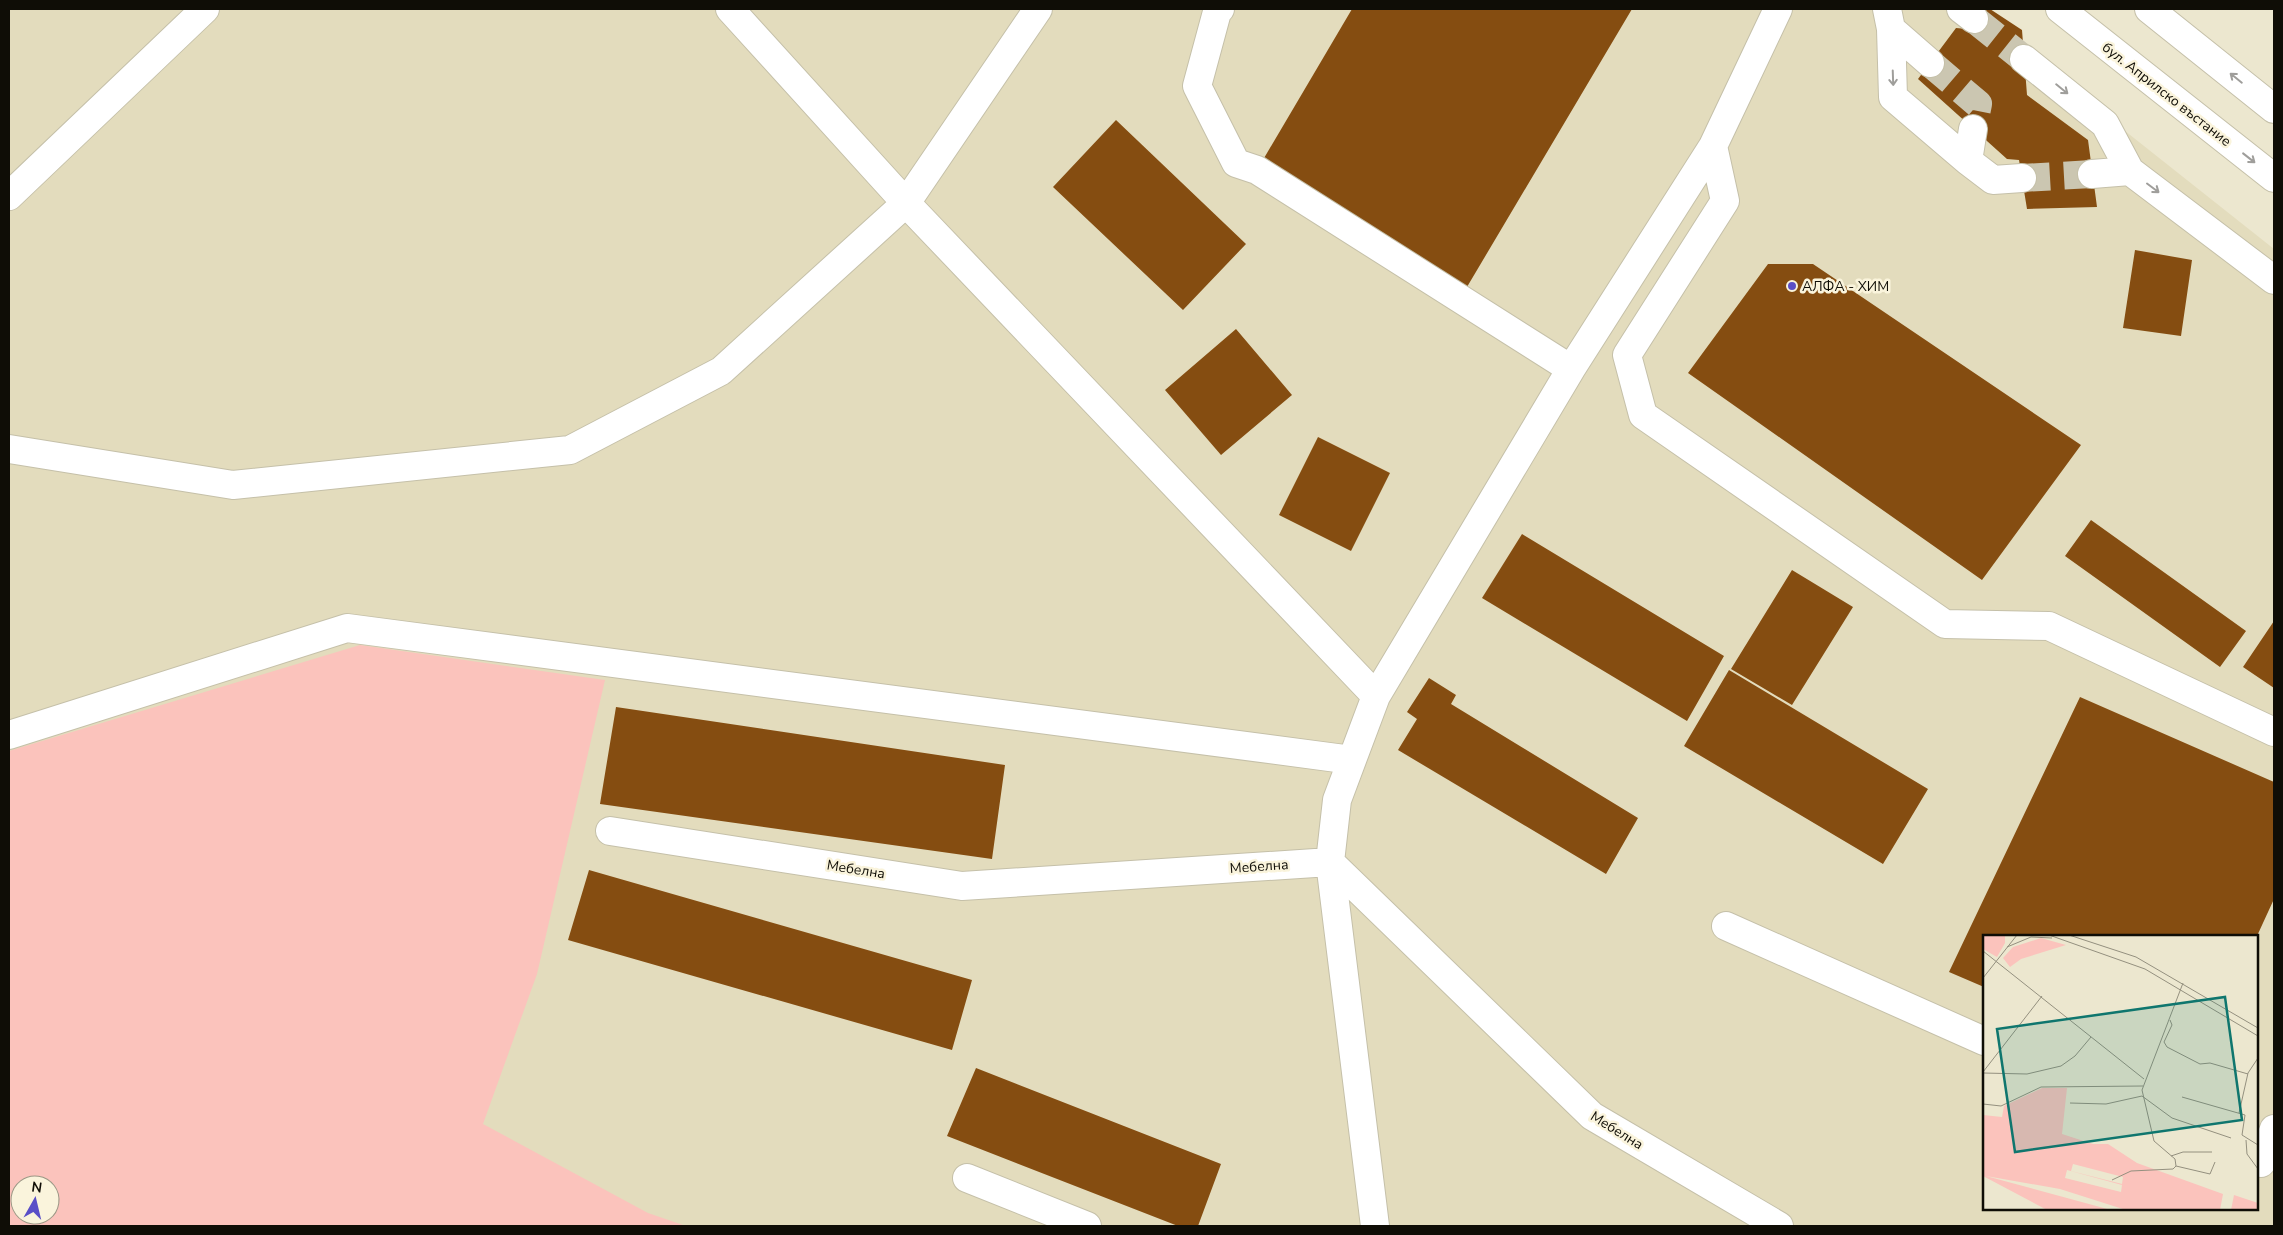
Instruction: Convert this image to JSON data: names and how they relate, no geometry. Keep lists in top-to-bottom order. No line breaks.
{"streets":{"street":["бул. Априлско въстание","Мебелна"]},"places":["АЛФА - ХИМ"],"north":"top"}
